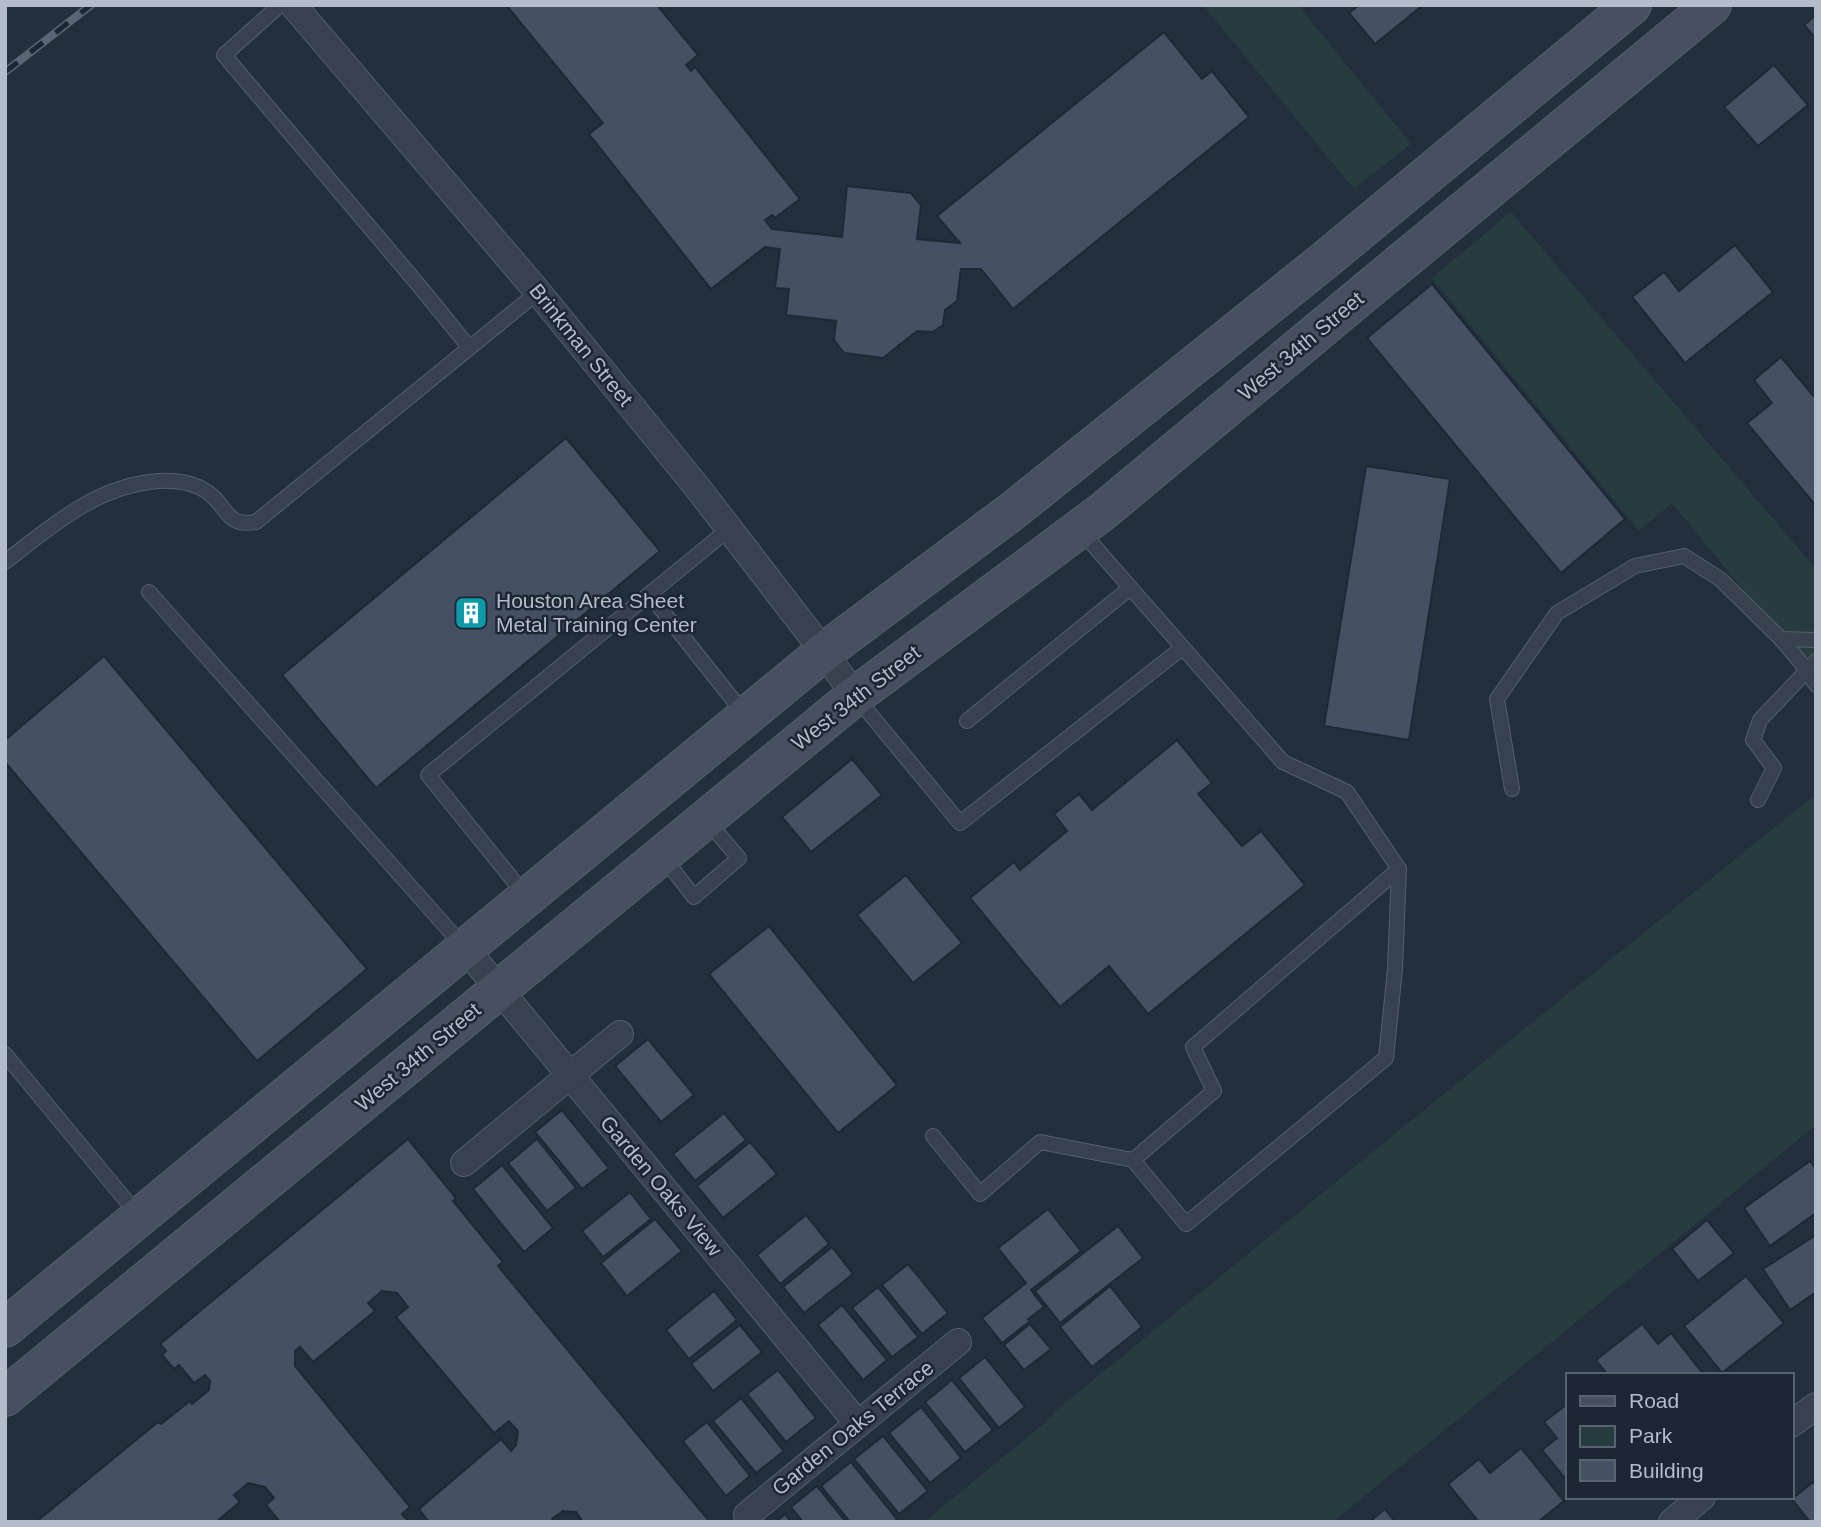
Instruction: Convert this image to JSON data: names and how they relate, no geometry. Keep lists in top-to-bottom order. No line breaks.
{"streets":{"main road":["West 34th Street"],"street":["Brinkman Street","Garden Oaks View","Garden Oaks Terrace"]},"crossings":[["Brinkman Street","West 34th Street"],["West 34th Street","Garden Oaks View"],["Garden Oaks View","Garden Oaks Terrace"]],"places":{"building":["Houston Area Sheet Metal Training Center"]},"legend":["Road","Park","Building"]}
